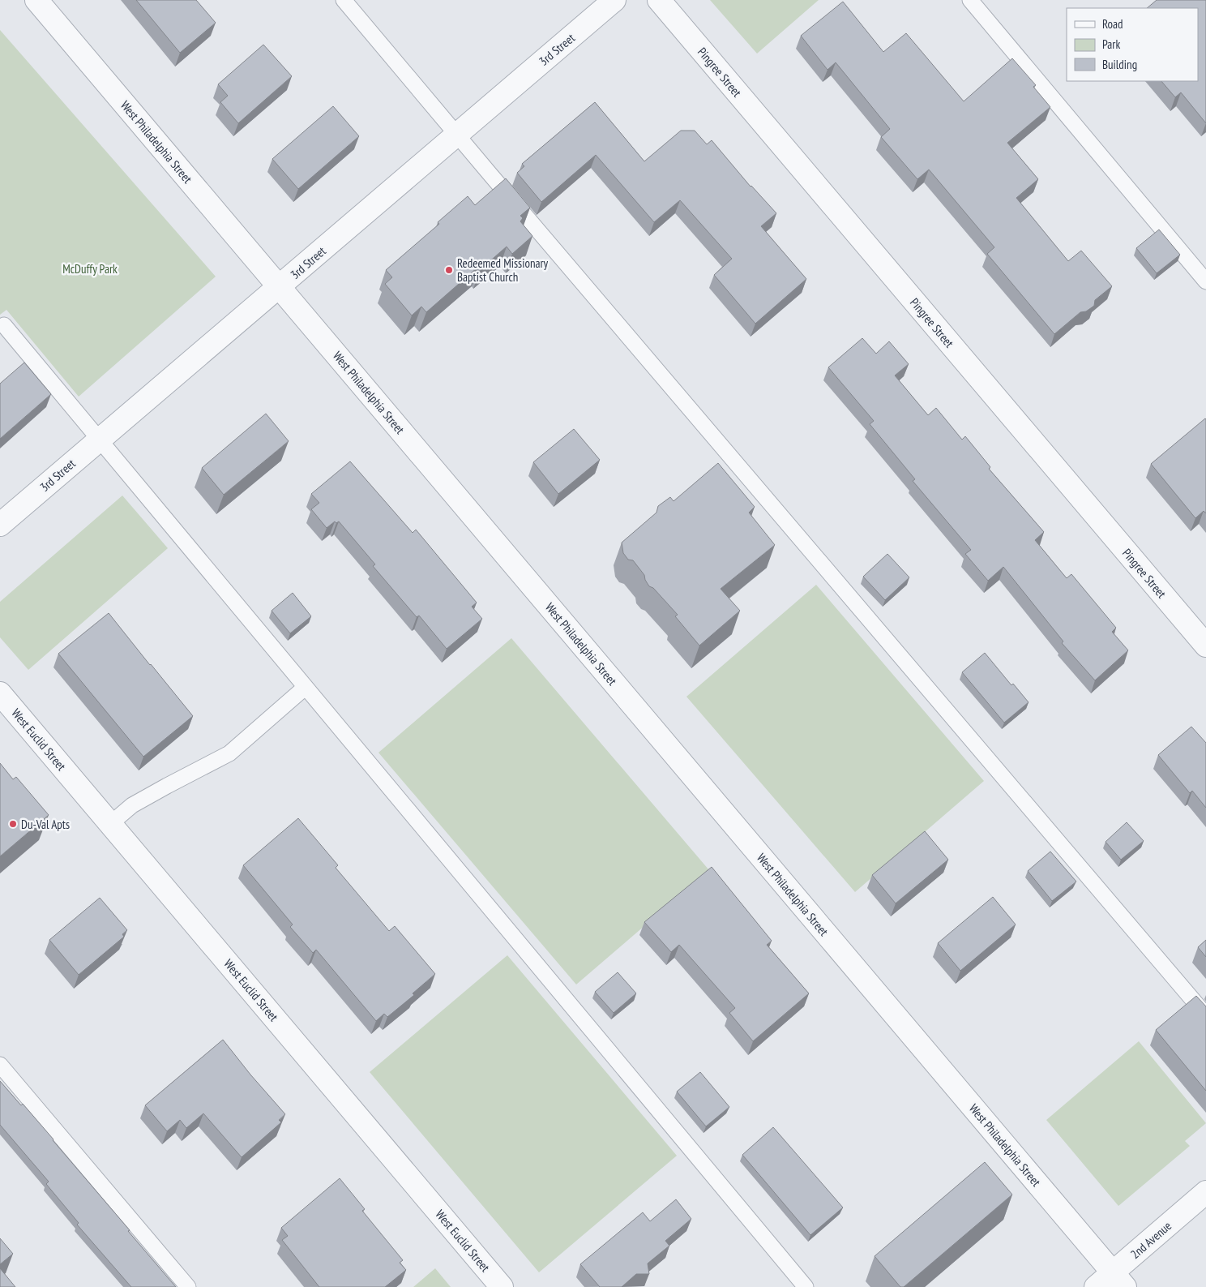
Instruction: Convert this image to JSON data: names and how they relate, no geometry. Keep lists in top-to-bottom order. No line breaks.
{"streets":{"street":["3rd Street","Pingree Street","West Philadelphia Street","West Euclid Street","2nd Avenue"]},"crossings":[["3rd Street","West Philadelphia Street"],["West Philadelphia Street","2nd Avenue"]],"parks":["McDuffy Park"],"places":["Redeemed Missionary Baptist Church","Du-Val Apts"],"legend":["Road","Park","Building"]}
